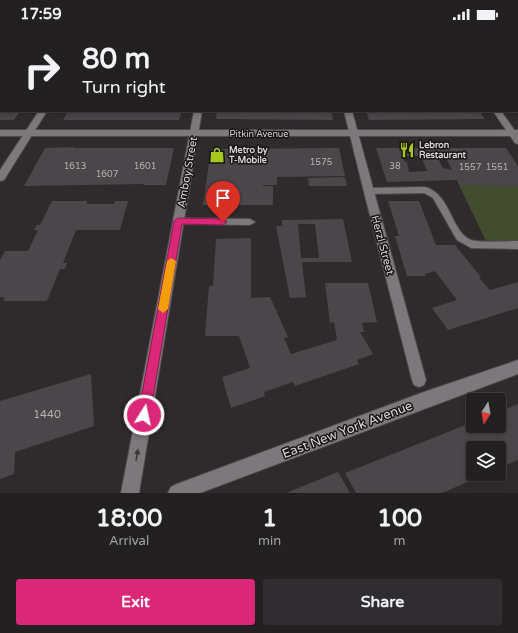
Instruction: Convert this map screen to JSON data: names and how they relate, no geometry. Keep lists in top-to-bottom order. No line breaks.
{"streets":{"street":["Pitkin Avenue","Amboy Street","Herzl Street","East New York Avenue"]},"crossings":[["Pitkin Avenue","Amboy Street"],["Pitkin Avenue","Herzl Street"]],"one_way":["Amboy Street"],"places":{"restaurant":["Lebron Restaurant"],"shop":["Metro by T-Mobile"]},"house_numbers":["1575","1613","1601","38","1557","1551","1607","1440"],"north":"bottom","page":{"status":"17:59","turn":["80 m","Turn right"],"eta":["18:00","Arrival","1","min","100","m"],"buttons":["Exit","Share"]}}
